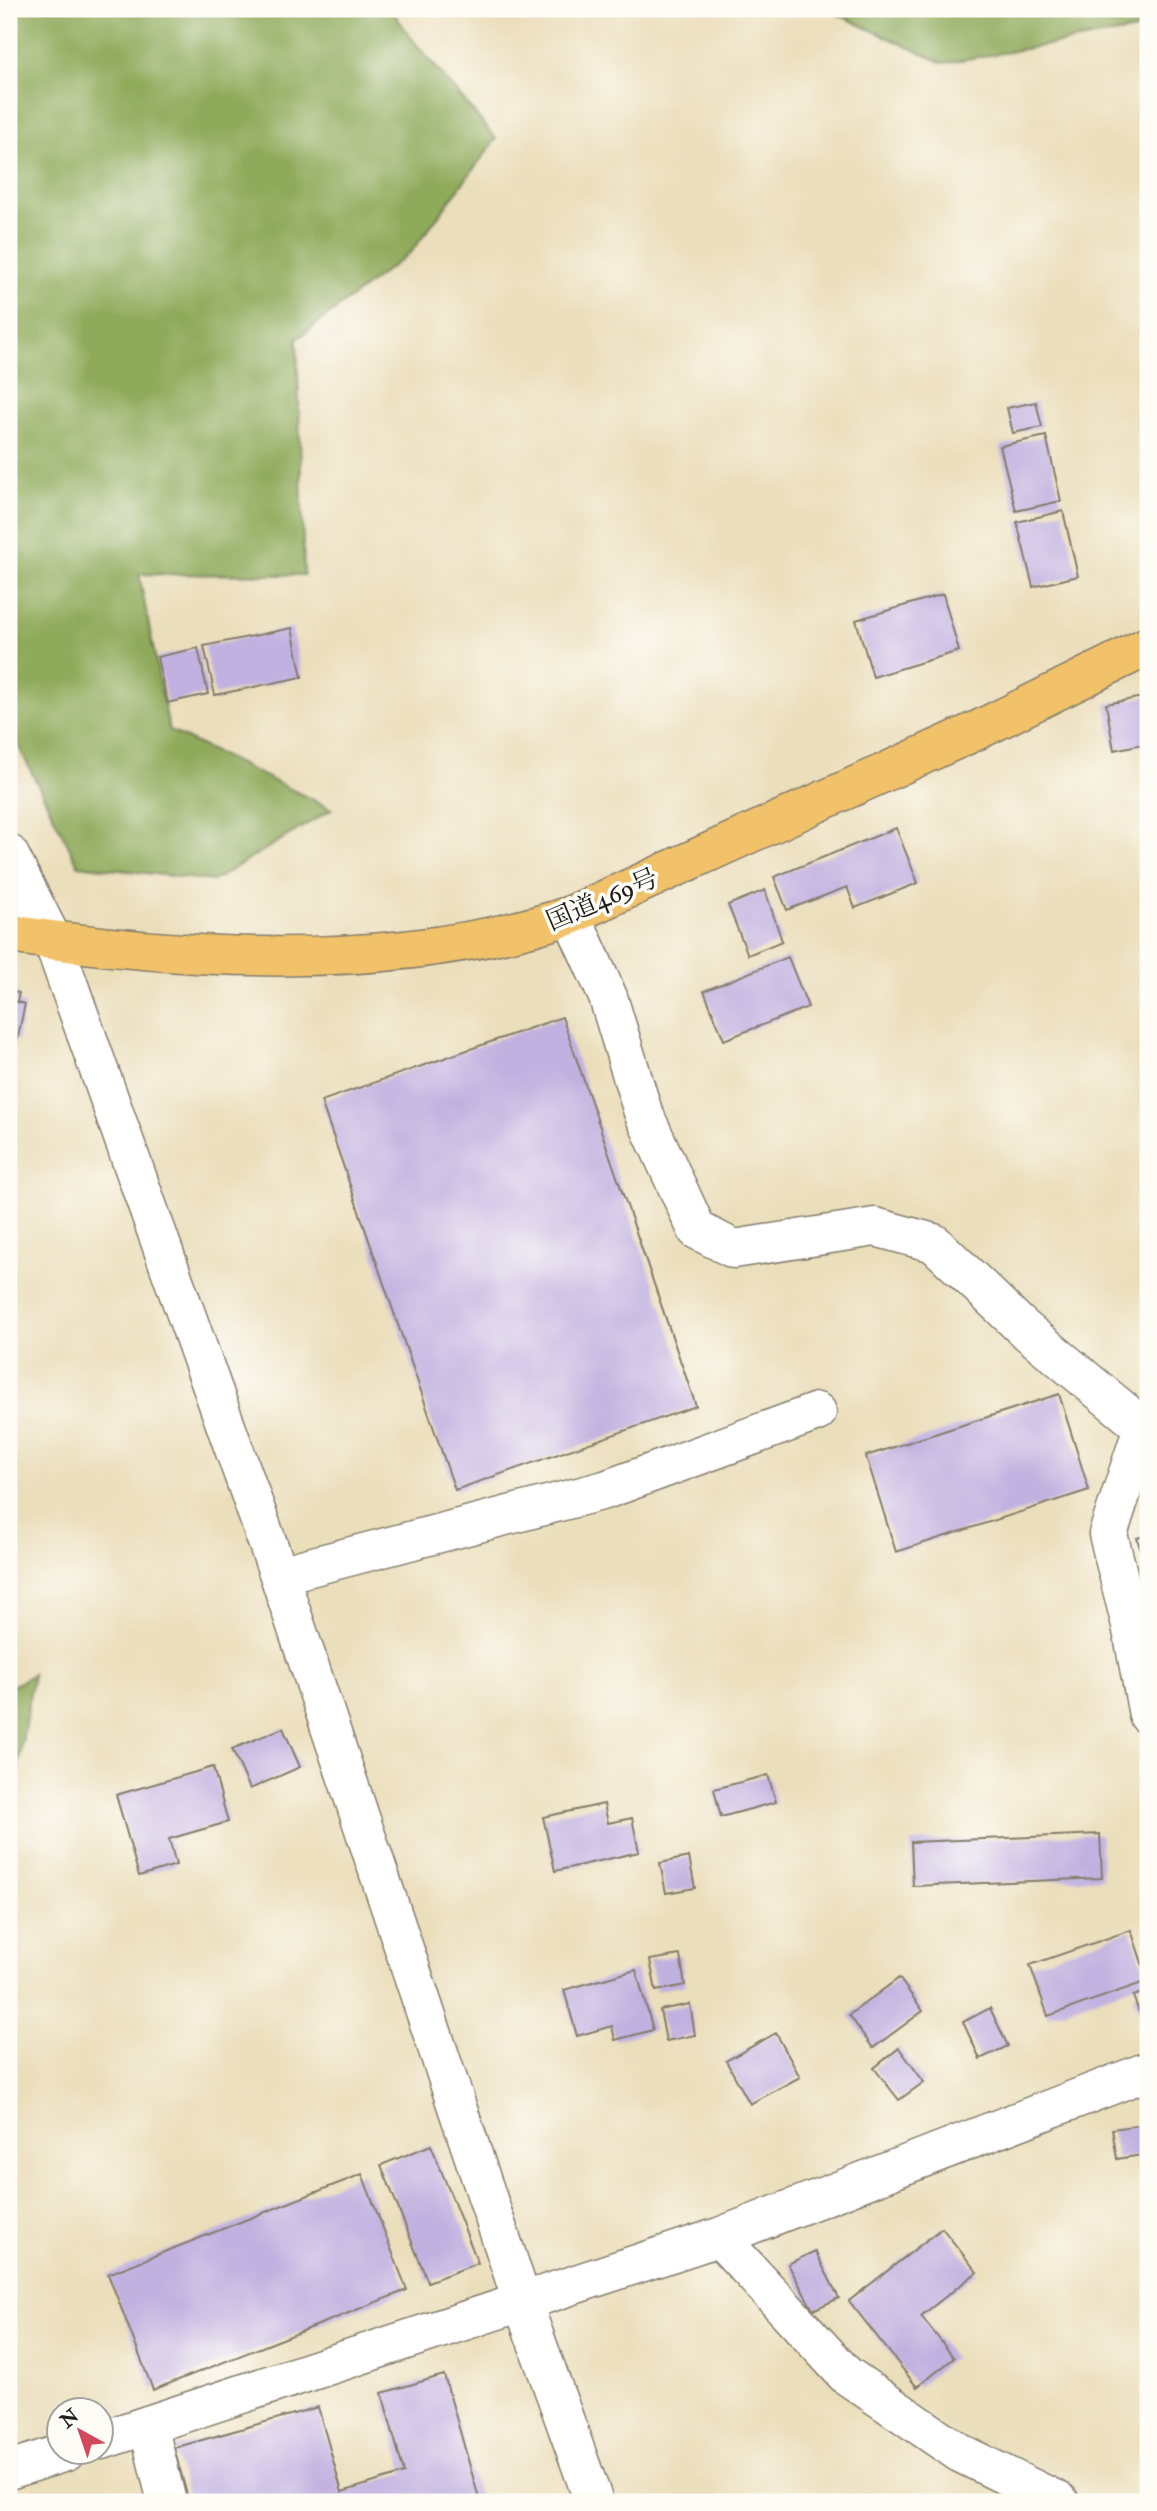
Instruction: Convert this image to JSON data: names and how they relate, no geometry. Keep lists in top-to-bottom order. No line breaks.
{"streets":{"highway":["国道469号"]},"north":"top left"}
